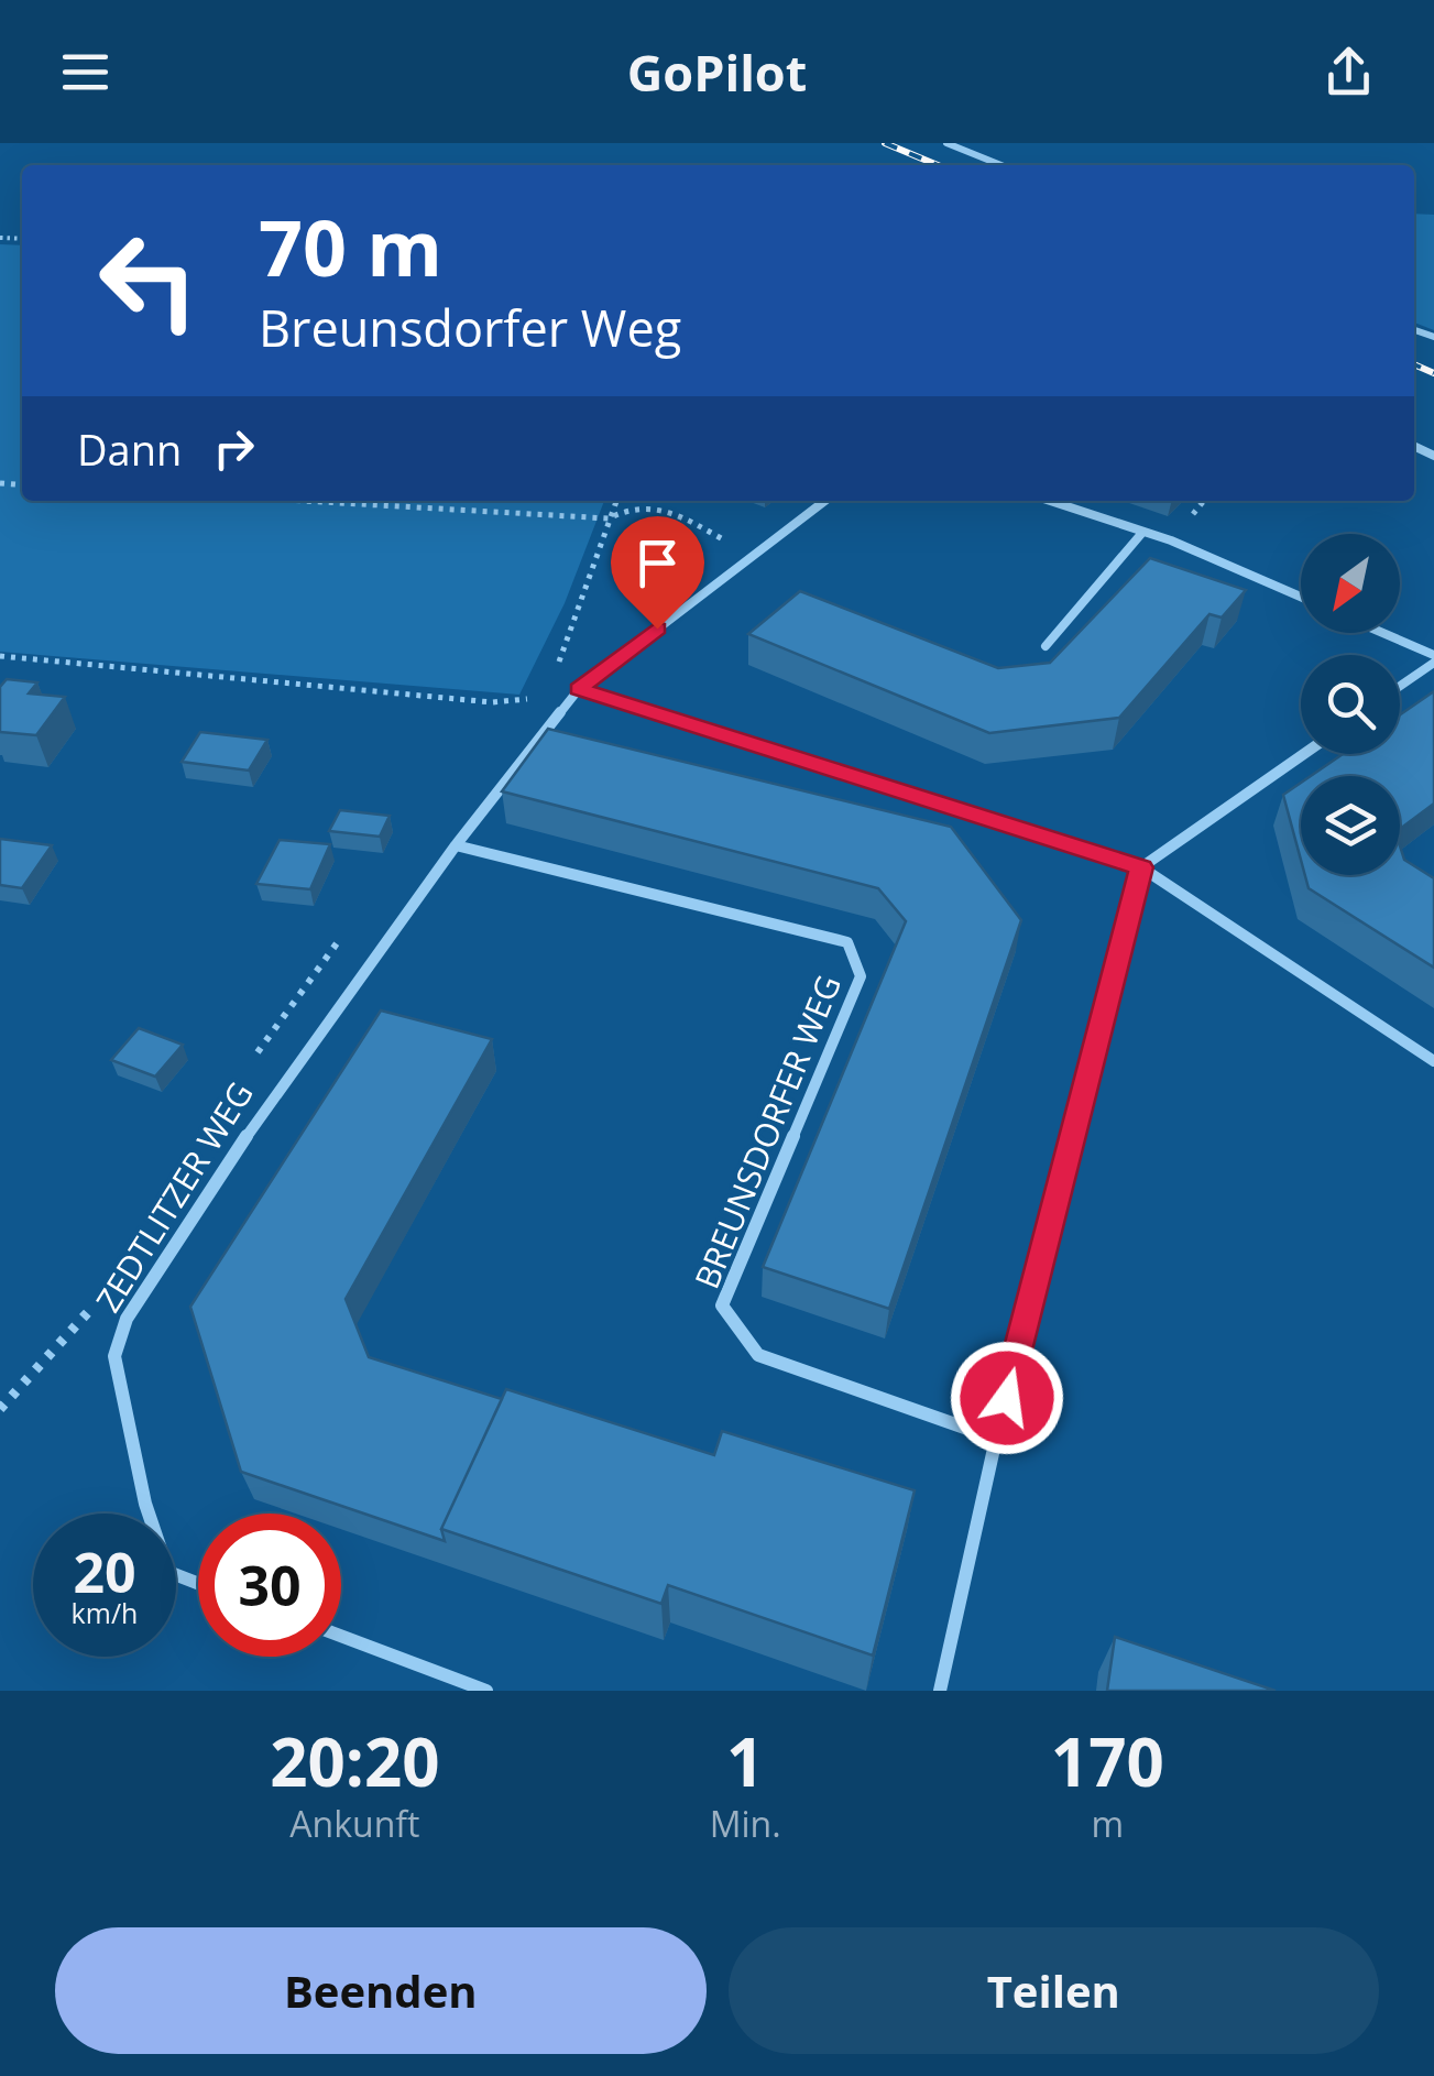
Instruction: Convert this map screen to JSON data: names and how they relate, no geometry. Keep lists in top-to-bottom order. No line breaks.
{"streets":{"street":["BREUNSDORFER WEG","ZEDTLITZER WEG"]},"crossings":[["BREUNSDORFER WEG","ZEDTLITZER WEG"]],"north":"bottom left","page":{"header":"GoPilot","turn":["70 m","Breunsdorfer Weg"],"then":"Dann","speed":"20 km/h","limit":"30","eta":["20:20","Ankunft","1","Min.","170","m"],"buttons":["Beenden","Teilen"]}}
